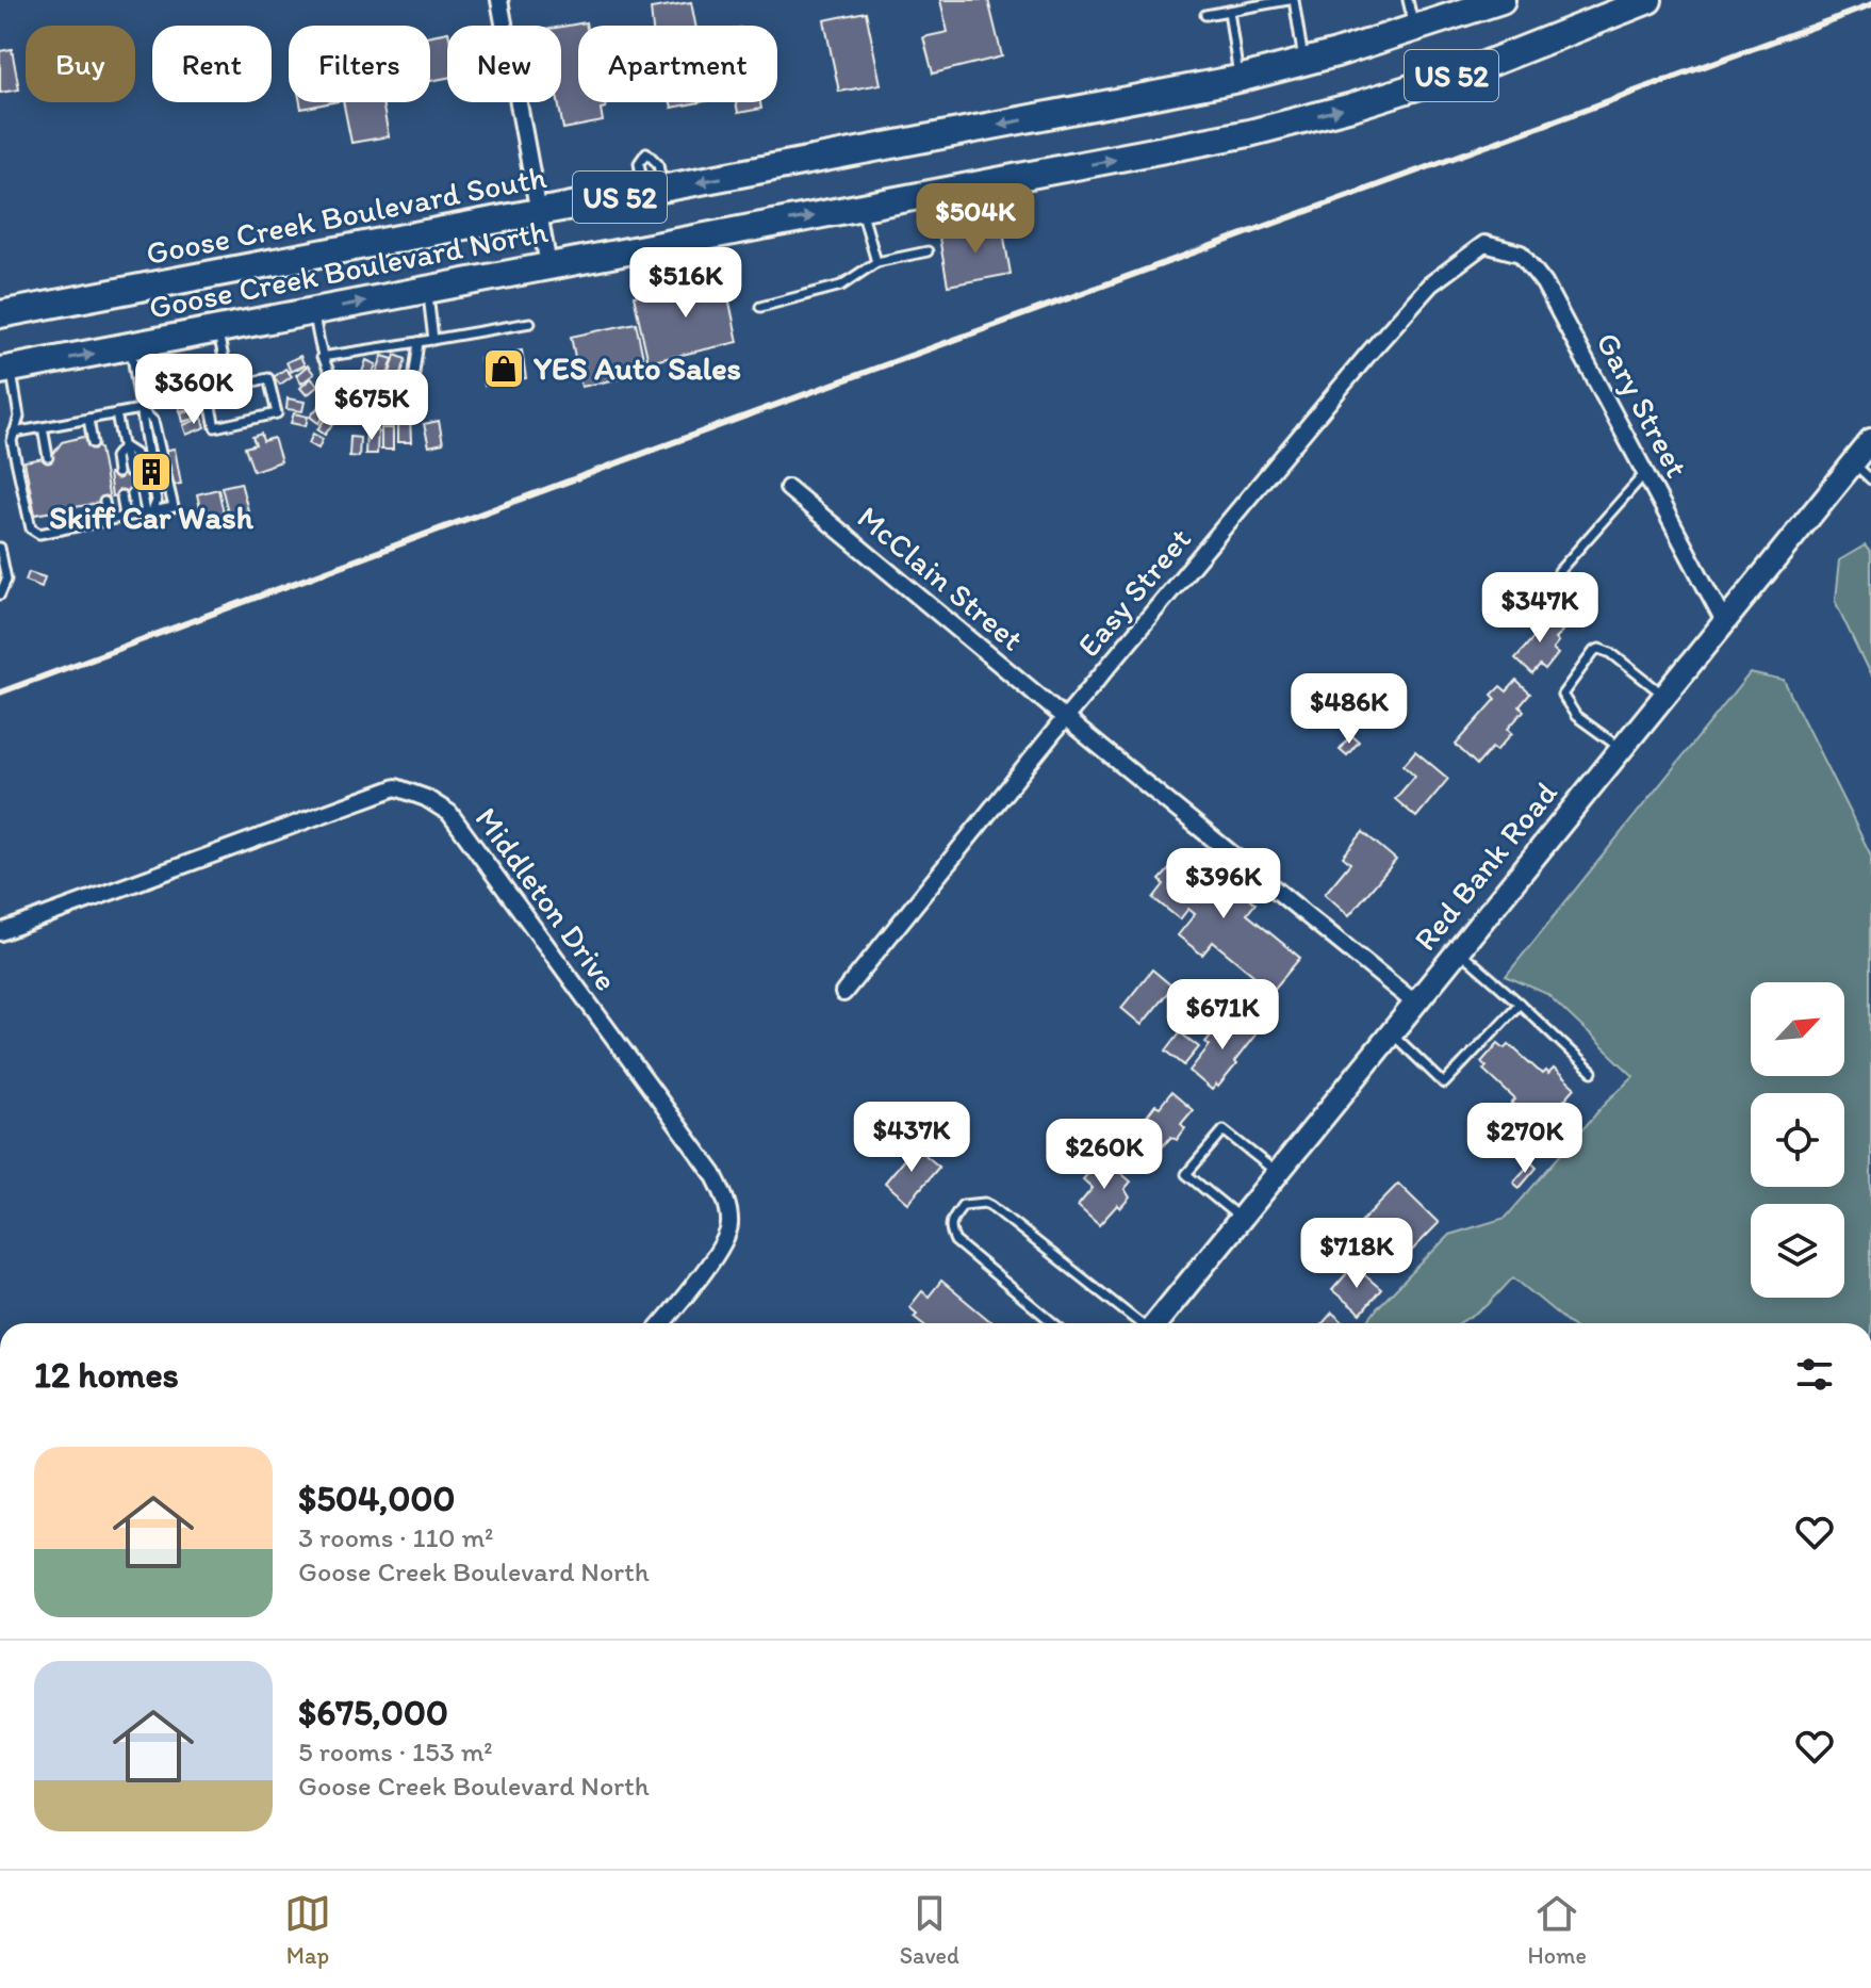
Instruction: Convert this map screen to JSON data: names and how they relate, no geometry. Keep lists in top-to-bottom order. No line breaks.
{"streets":{"highway":["US 52","Goose Creek Boulevard South","Goose Creek Boulevard North"],"main road":["Red Bank Road"],"street":["Gary Street","McClain Street","Easy Street","Middleton Drive"]},"crossings":[["Gary Street","Easy Street"],["Gary Street","Red Bank Road"],["McClain Street","Easy Street"],["McClain Street","Red Bank Road"]],"one_way":["Goose Creek Boulevard South","Goose Creek Boulevard North"],"places":{"shop":["YES Auto Sales"],"building":["Skiff Car Wash"]},"north":"top right","page":{"chip":["Buy","Rent","Filters","New","Apartment"],"price":["$504K","$516K","$360K","$675K","$347K","$486K","$396K","$671K","$437K","$270K","$260K","$718K"],"heading":"12 homes","list":[{"name":"$504,000","note":"3 rooms · 110 m² · Goose Creek Boulevard North"},{"name":"$675,000","note":"5 rooms · 153 m² · Goose Creek Boulevard North"}],"tabs":["Map","Saved","Home"]}}
